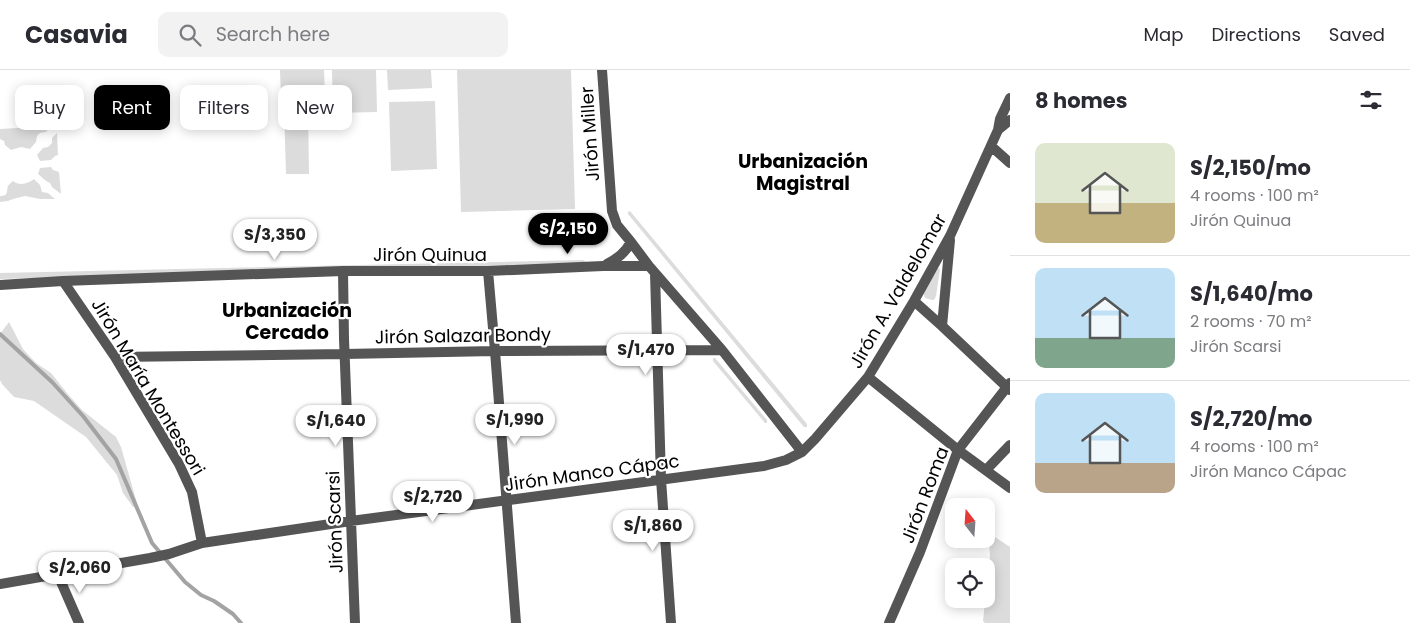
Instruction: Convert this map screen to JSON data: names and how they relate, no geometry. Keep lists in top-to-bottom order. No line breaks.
{"streets":{"street":["Jirón Miller","Jirón Quinua","Jirón A. Valdelomar","Jirón Salazar Bondy","Jirón María Montessori","Jirón Manco Cápac","Jirón Roma","Jirón Scarsi"]},"crossings":[["Jirón Miller","Jirón Quinua"],["Jirón Quinua","Jirón María Montessori"],["Jirón Quinua","Jirón Scarsi"],["Jirón A. Valdelomar","Jirón Manco Cápac"],["Jirón Salazar Bondy","Jirón María Montessori"],["Jirón Salazar Bondy","Jirón Scarsi"],["Jirón María Montessori","Jirón Manco Cápac"],["Jirón Manco Cápac","Jirón Scarsi"]],"districts":["Urbanización Magistral","Urbanización Cercado"],"north":"top","page":{"header":"Casavia","search":"Search here","nav":["Map","Directions","Saved"],"heading":"8 homes","chip":["Buy","Rent","Filters","New"],"list":[{"name":"S/2,150/mo","note":"4 rooms · 100 m² · Jirón Quinua"},{"name":"S/1,640/mo","note":"2 rooms · 70 m² · Jirón Scarsi"},{"name":"S/2,720/mo","note":"4 rooms · 100 m² · Jirón Manco Cápac"}],"price":["S/2,150","S/3,350","S/1,470","S/1,990","S/1,640","S/2,720","S/1,860","S/2,060"]}}
